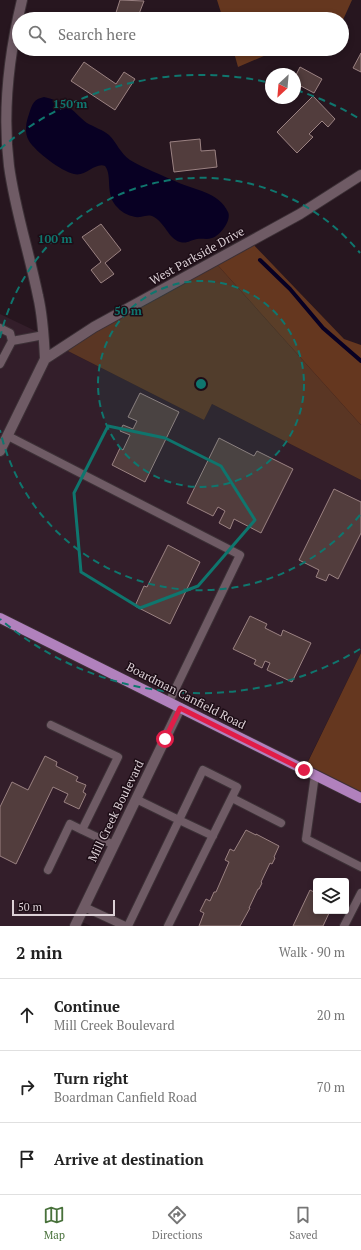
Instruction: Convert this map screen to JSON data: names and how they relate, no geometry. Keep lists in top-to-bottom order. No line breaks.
{"streets":{"main road":["Boardman Canfield Road"],"street":["West Parkside Drive","Mill Creek Boulevard"]},"crossings":[["Boardman Canfield Road","Mill Creek Boulevard"]],"scale_bar":"50 m","north":"bottom left","page":{"search":"Search here","scale":"50 m","heading":["2 min","Walk · 90 m"],"list":[["Continue","Mill Creek Boulevard","20 m"],["Turn right","Boardman Canfield Road","70 m"],"Arrive at destination"],"nav":["Map","Directions","Saved"]},"rings":["150 m","100 m","50 m"]}
